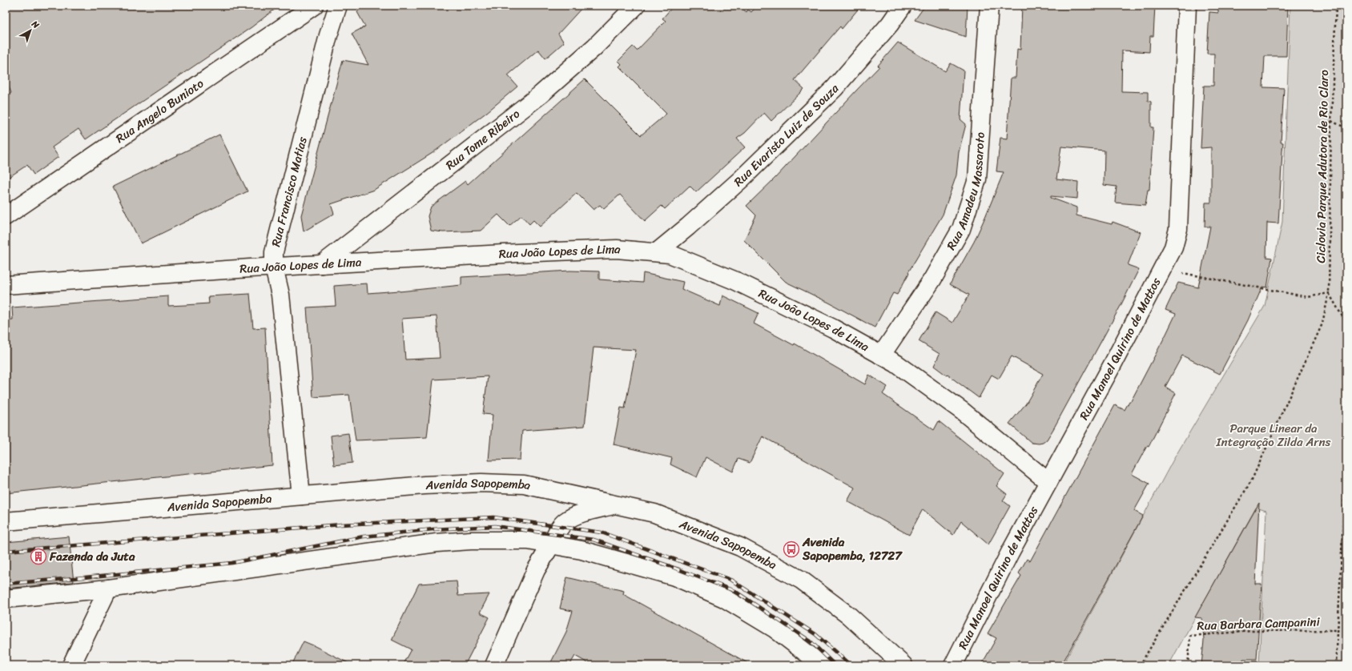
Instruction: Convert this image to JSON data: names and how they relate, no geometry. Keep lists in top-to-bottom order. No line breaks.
{"streets":{"street":["Rua Angelo Bunioto","Rua Evaristo Luiz de Souza","Rua Tome Ribeiro","Rua Amadeu Massaroto","Rua Francisco Matias","Rua João Lopes de Lima","Rua Manoel Quirino de Mattos","Avenida Sapopemba"],"path":["Ciclovia Parque Adutora de Rio Claro","Rua Barbara Campanini"]},"crossings":[["Rua Evaristo Luiz de Souza","Rua João Lopes de Lima"],["Rua Tome Ribeiro","Rua João Lopes de Lima"],["Rua Amadeu Massaroto","Rua João Lopes de Lima"],["Rua Francisco Matias","Rua João Lopes de Lima"],["Rua Francisco Matias","Avenida Sapopemba"],["Rua João Lopes de Lima","Rua Manoel Quirino de Mattos"]],"parks":["Parque Linear da Integração Zilda Arns"],"places":{"bus stop":["Avenida Sapopemba, 12727"],"building":["Fazenda da Juta"]},"north":"top right"}
